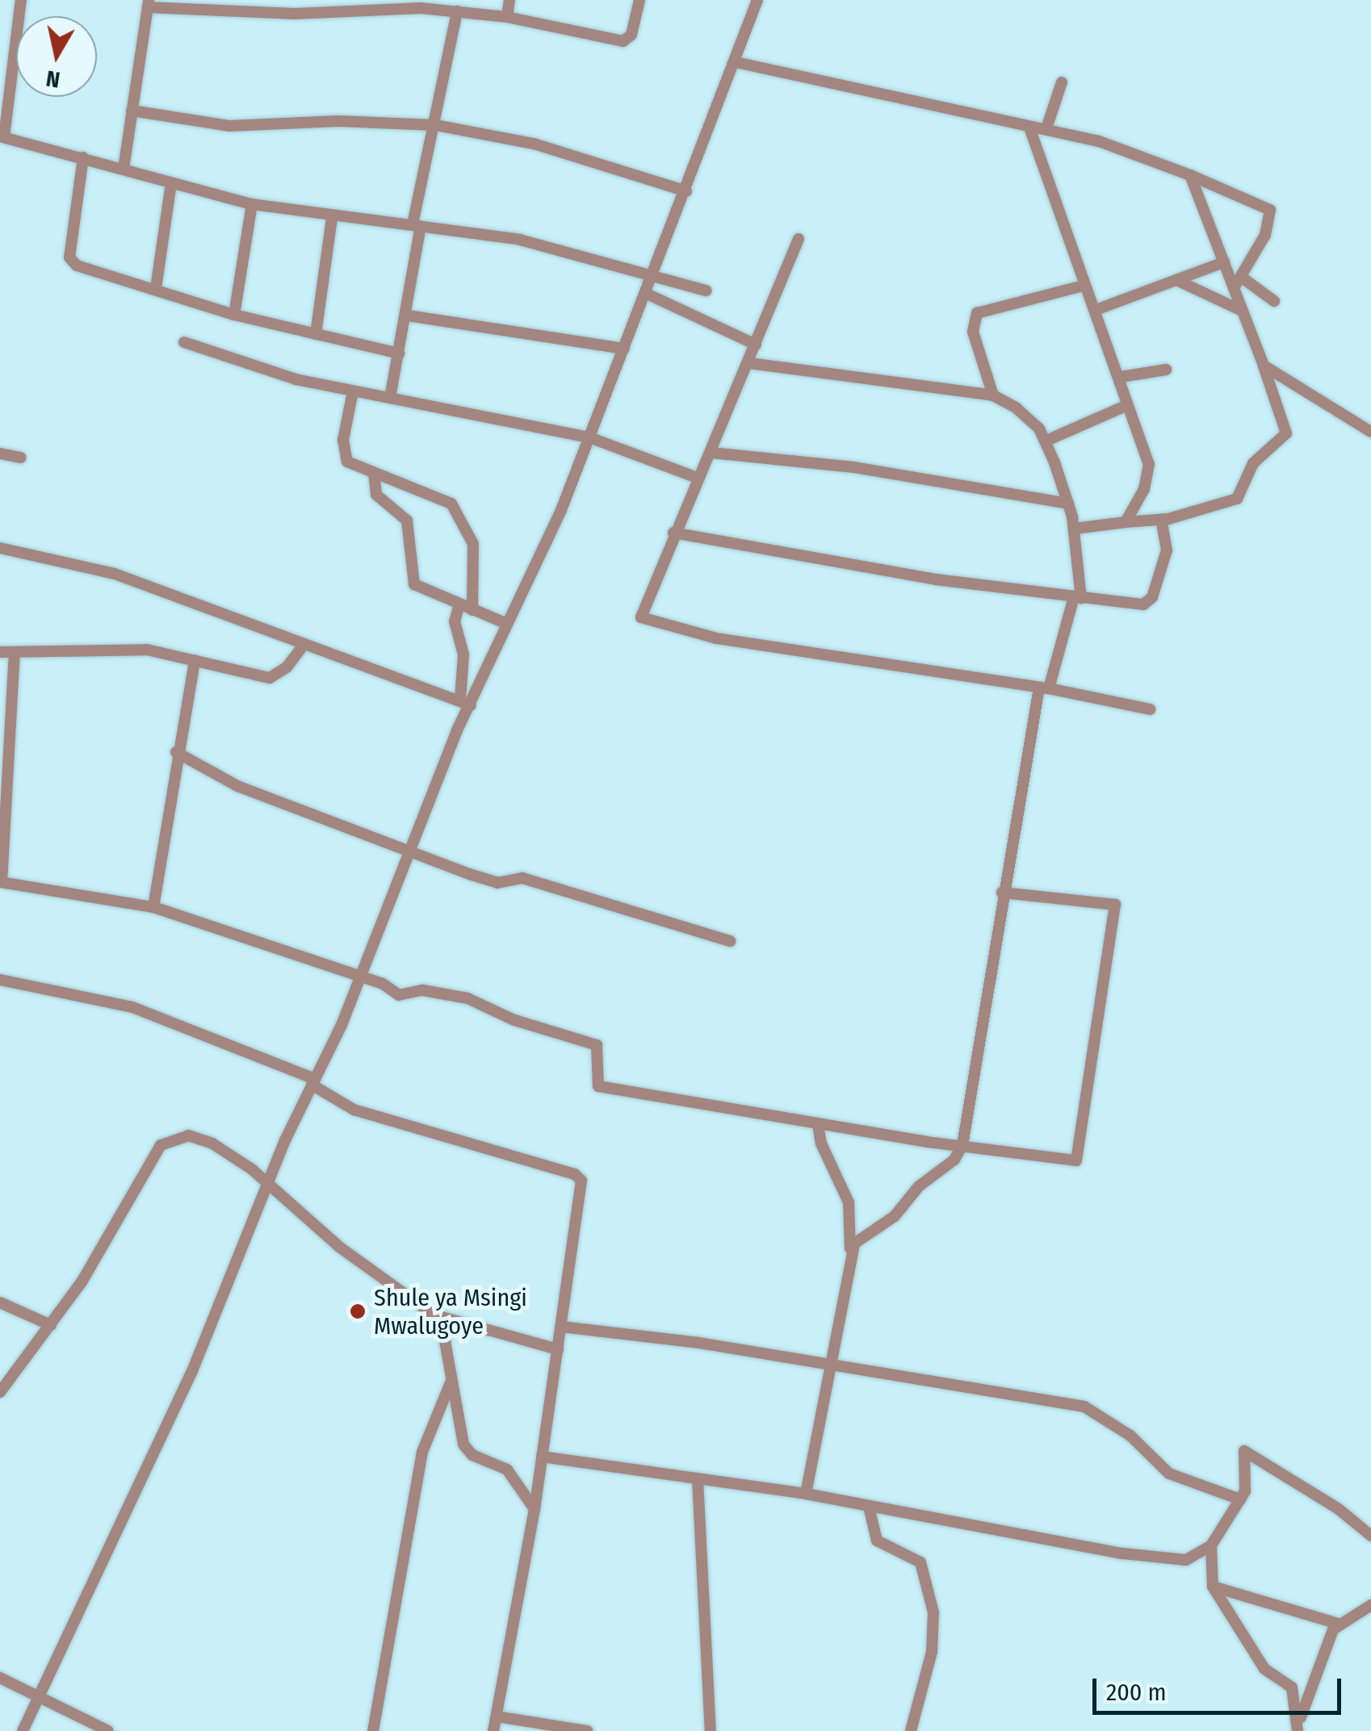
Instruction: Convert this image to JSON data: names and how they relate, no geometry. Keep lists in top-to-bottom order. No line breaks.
{"places":["Shule ya Msingi Mwalugoye"],"scale_bar":"200 m","north":"bottom"}
